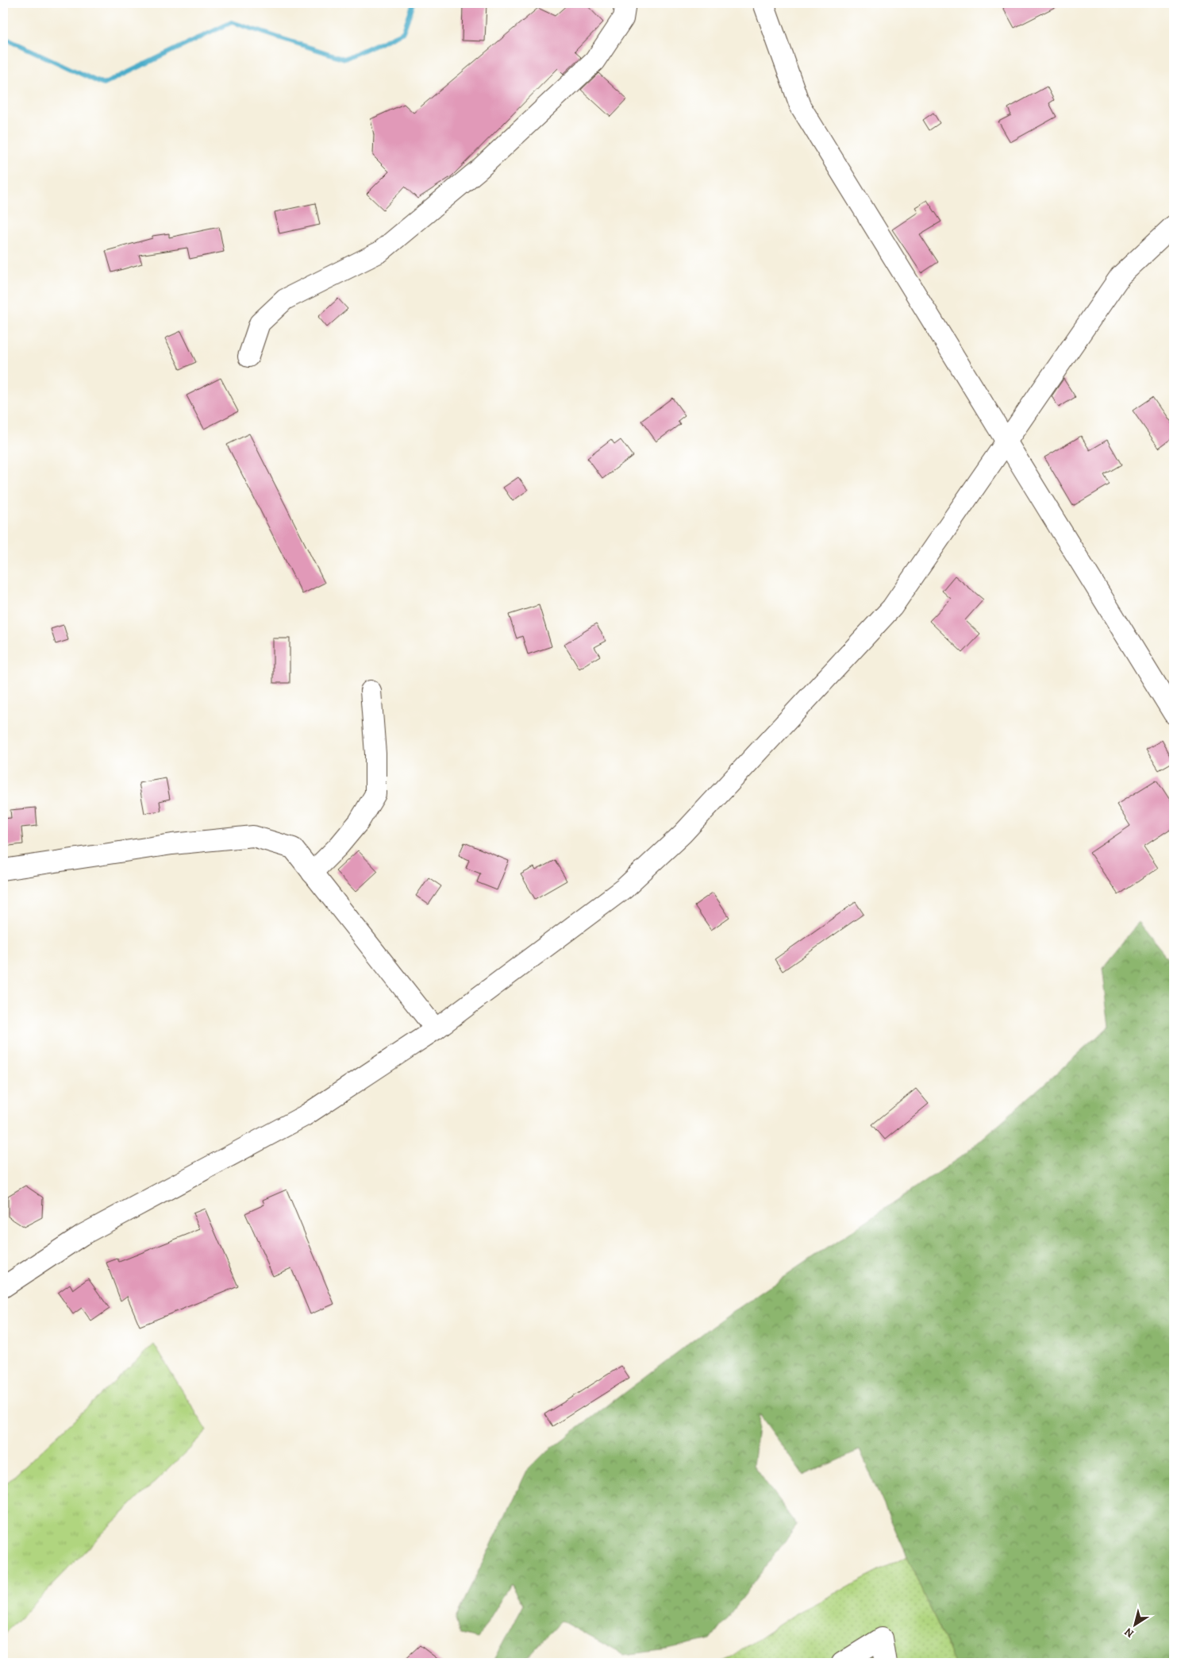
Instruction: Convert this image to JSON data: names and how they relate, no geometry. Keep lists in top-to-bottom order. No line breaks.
{"north":"bottom left"}
